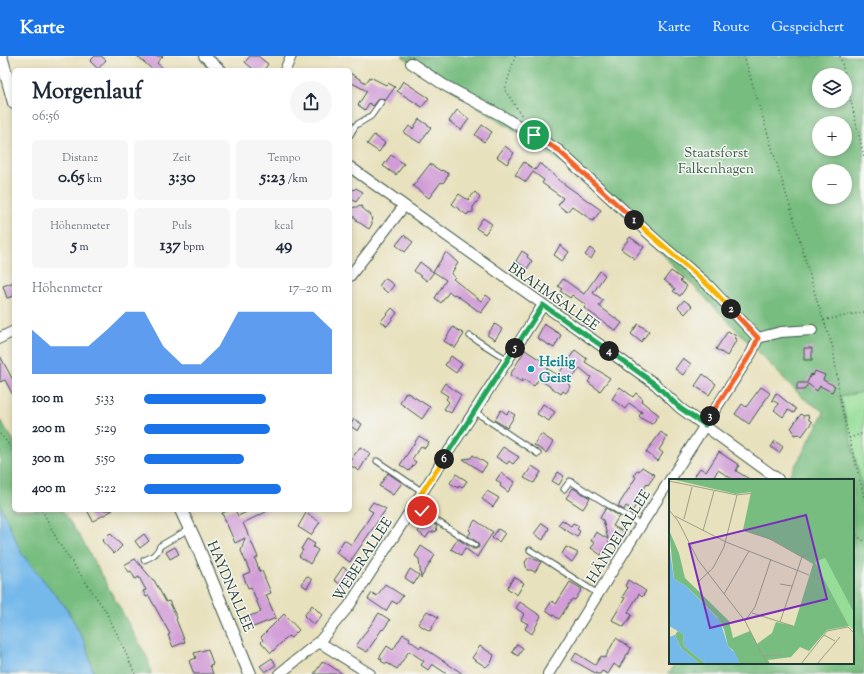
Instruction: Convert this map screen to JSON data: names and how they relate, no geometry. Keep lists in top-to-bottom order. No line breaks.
{"streets":{"street":["BRAHMSALLEE","HÄNDELALLEE","WEBERALLEE","HAYDNALLEE"]},"crossings":[["BRAHMSALLEE","HÄNDELALLEE"],["BRAHMSALLEE","WEBERALLEE"]],"parks":["Staatsforst Falkenhagen"],"places":["Heilig Geist"],"page":{"header":"Karte","nav":["Karte","Route","Gespeichert"],"map_buttons":["+","−"],"heading":["Morgenlauf","06:56"],"stats":[["Distanz","0.65 km"],["Zeit","3:30"],["Tempo","5:23 /km"],["Höhenmeter","5 m"],["Puls","137 bpm"],["kcal","49"]],"pins":["1","2","5","4","3","6"],"chart":["Höhenmeter","17–20 m"],"list":[{"name":"100 m","note":"5:33"},{"name":"200 m","note":"5:29"},{"name":"300 m","note":"5:50"},{"name":"400 m","note":"5:22"}]}}
